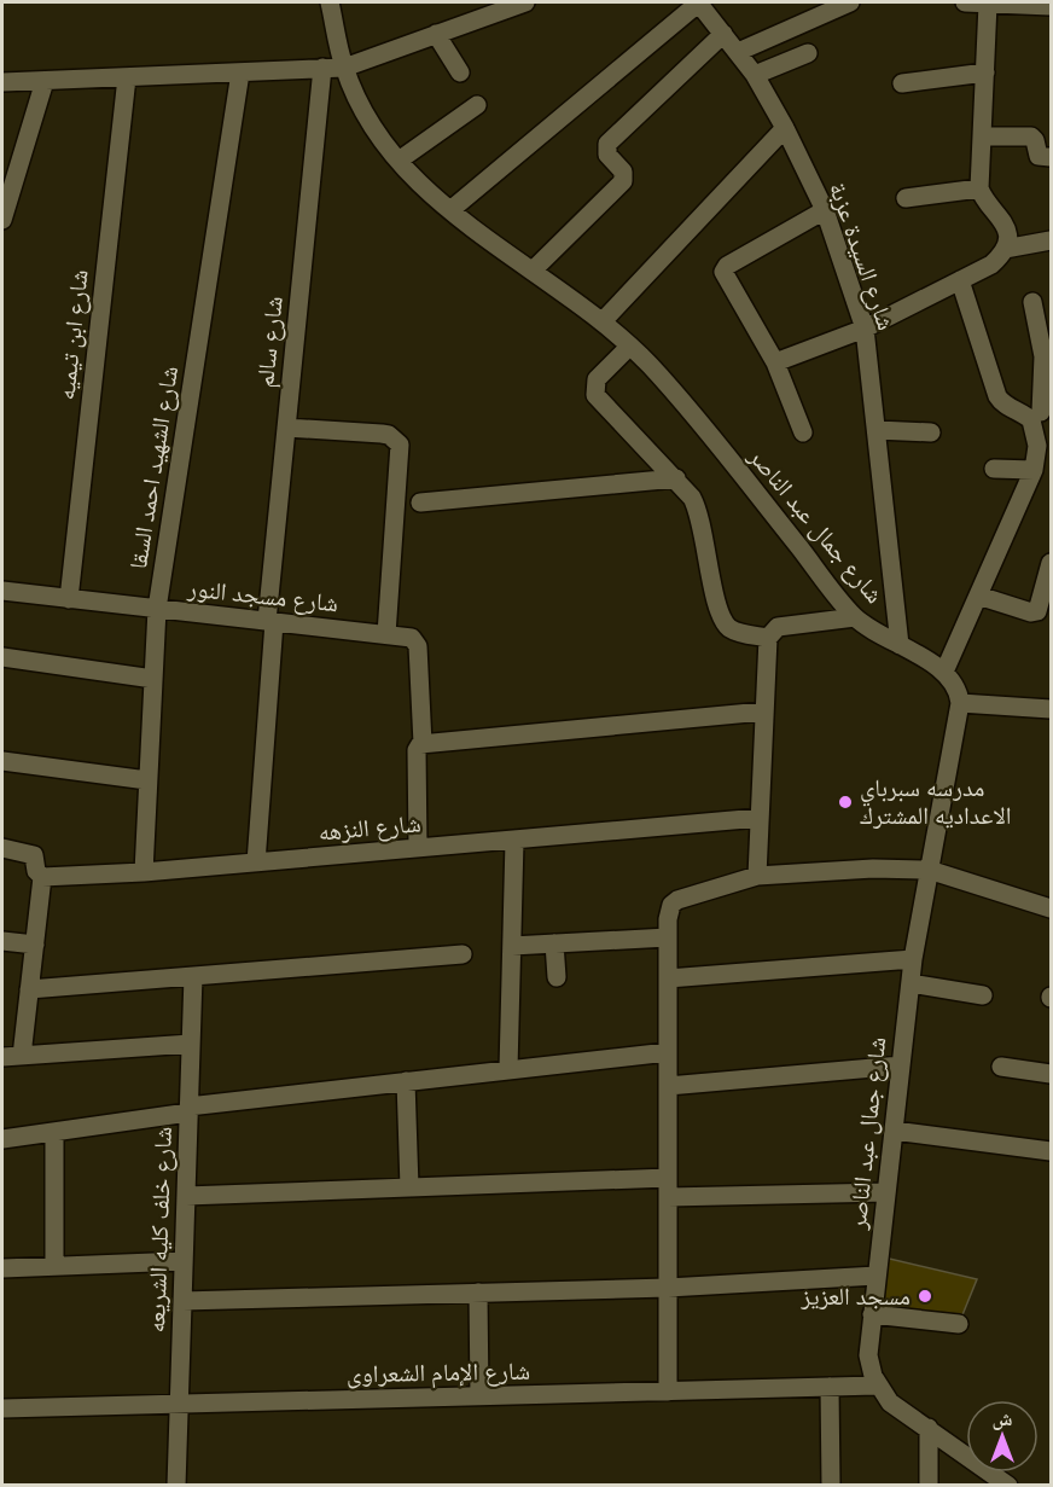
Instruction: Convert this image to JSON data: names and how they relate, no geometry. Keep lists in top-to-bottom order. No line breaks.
{"streets":{"street":["شارع السيدة عزبة","شارع ابن تيميه","شارع سالم","شارع الشهيد احمد السقا","شارع جمال عبد الناصر","شارع مسجد النور","شارع النزهه","شارع خلف كليه الشريعه","شارع الإمام الشعراوى"]},"crossings":[["شارع السيدة عزبة","شارع جمال عبد الناصر"],["شارع ابن تيميه","شارع مسجد النور"],["شارع سالم","شارع مسجد النور"],["شارع سالم","شارع النزهه"],["شارع الشهيد احمد السقا","شارع مسجد النور"],["شارع الشهيد احمد السقا","شارع النزهه"],["شارع جمال عبد الناصر","شارع الإمام الشعراوى"],["شارع خلف كليه الشريعه","شارع الإمام الشعراوى"]],"places":["مدرسه سبرباي الاعداديه المشترك","مسجد العزيز"],"north":"top"}
